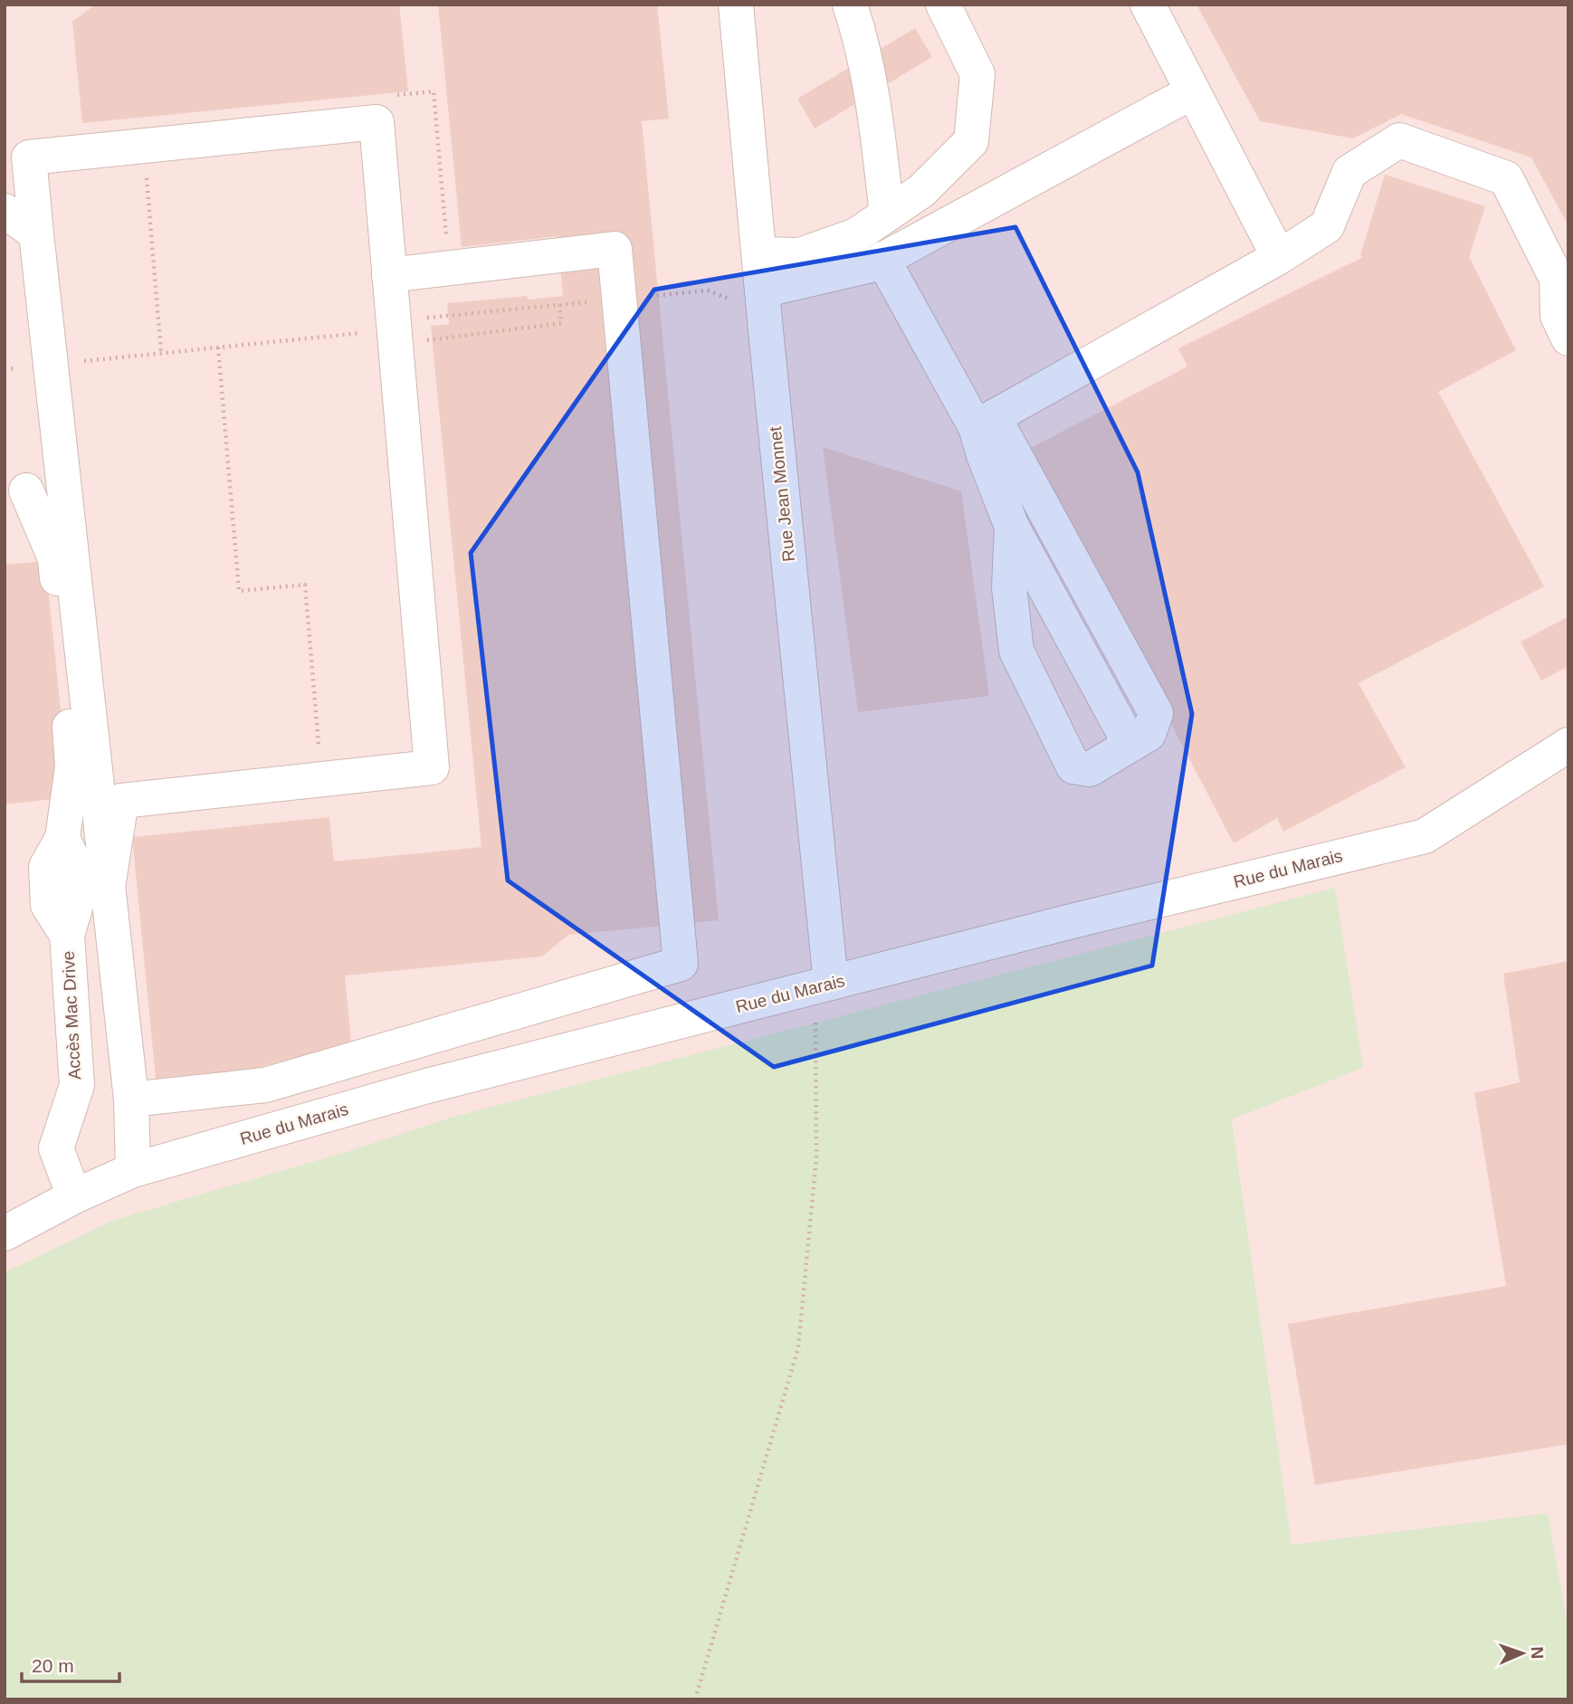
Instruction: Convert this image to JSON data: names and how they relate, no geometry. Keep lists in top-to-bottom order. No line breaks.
{"streets":{"street":["Rue Jean Monnet","Rue du Marais","Accès Mac Drive"]},"crossings":[["Rue Jean Monnet","Rue du Marais"],["Rue du Marais","Accès Mac Drive"]],"scale_bar":"20 m","north":"right"}
